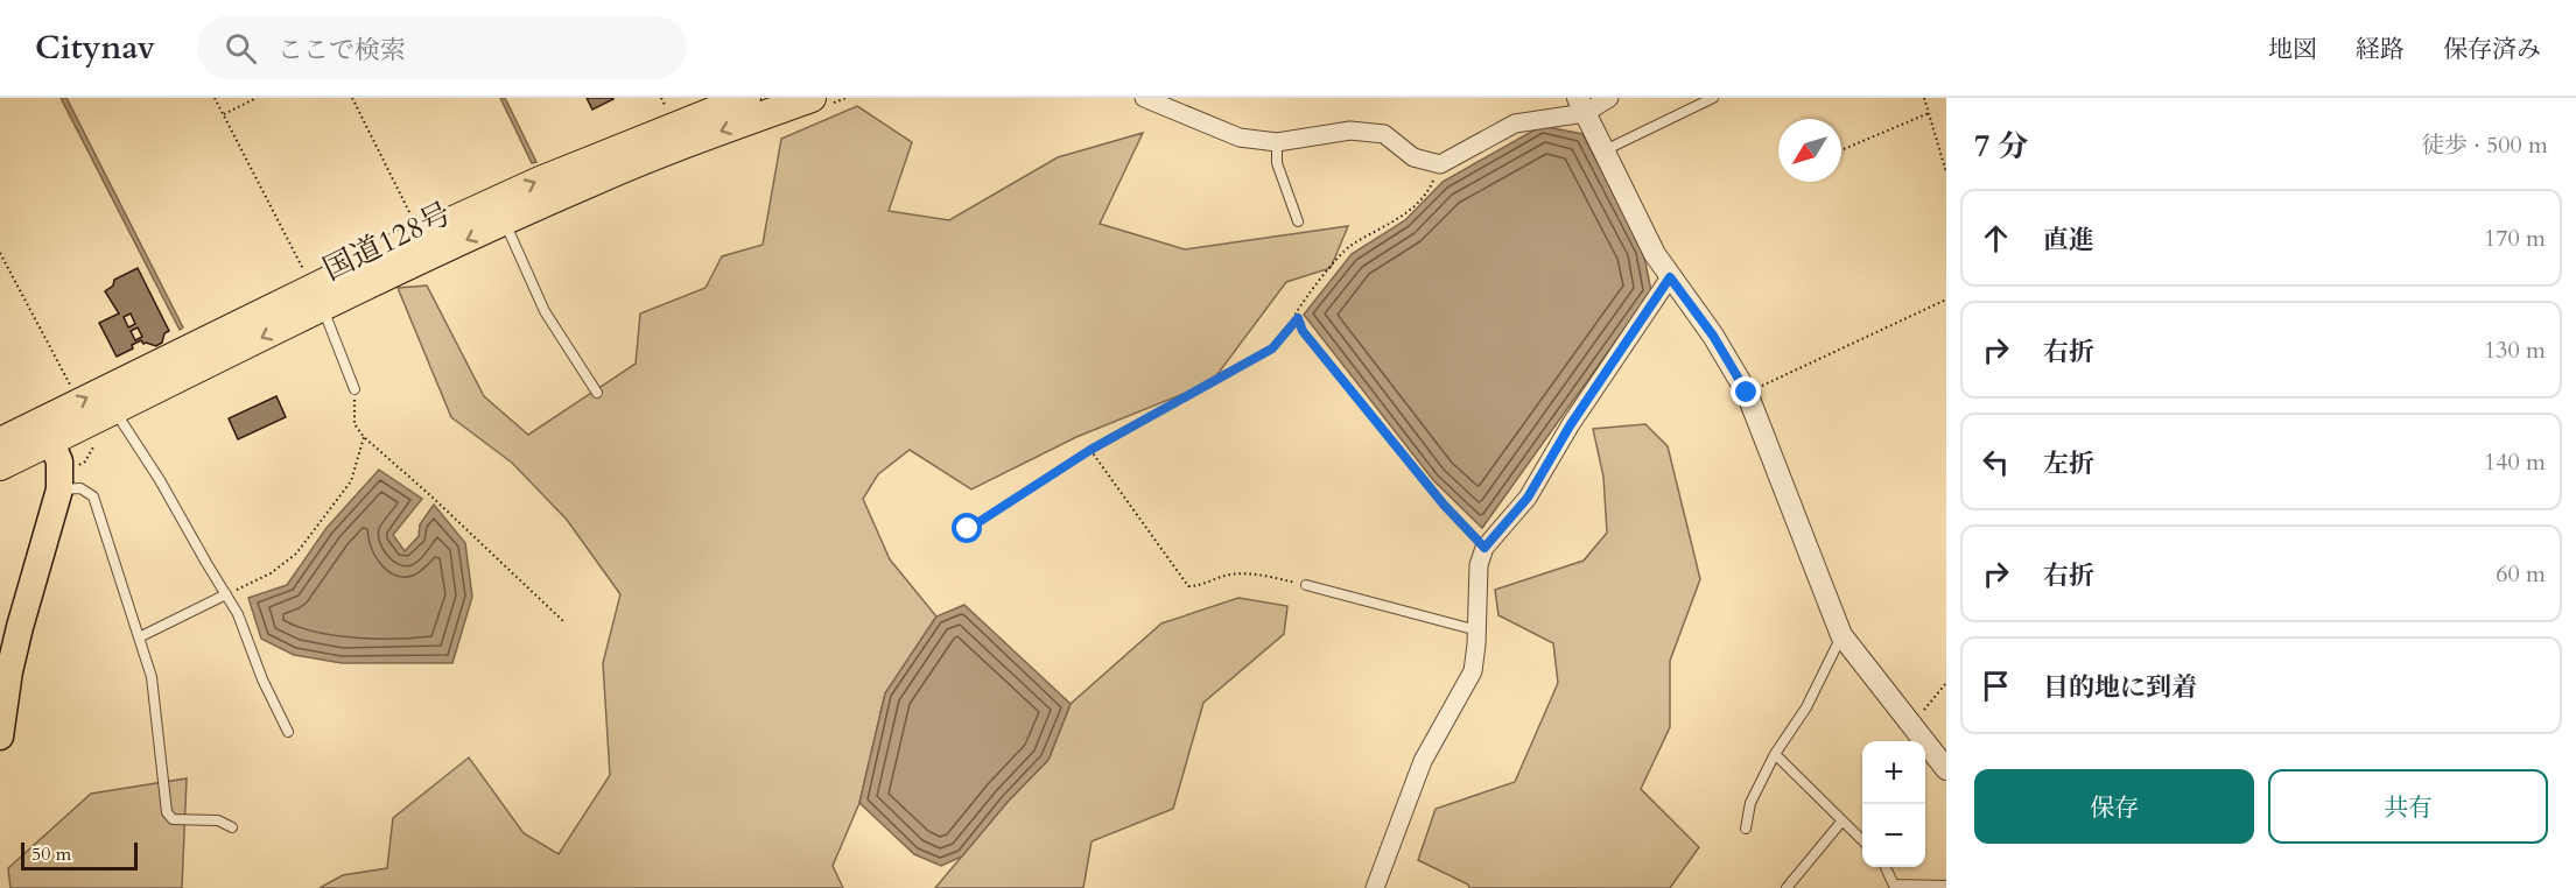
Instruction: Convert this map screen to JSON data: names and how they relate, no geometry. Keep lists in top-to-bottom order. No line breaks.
{"streets":{"highway":["国道128号"]},"scale_bar":"50 m","north":"bottom left","page":{"header":"Citynav","search":"ここで検索","nav":["地図","経路","保存済み"],"heading":["7 分","徒歩 · 500 m"],"list":[["直進","170 m"],["右折","130 m"],["左折","140 m"],["右折","60 m"],"目的地に到着"],"map_buttons":["+","−"],"buttons":["保存","共有"],"scale":"50 m"}}
